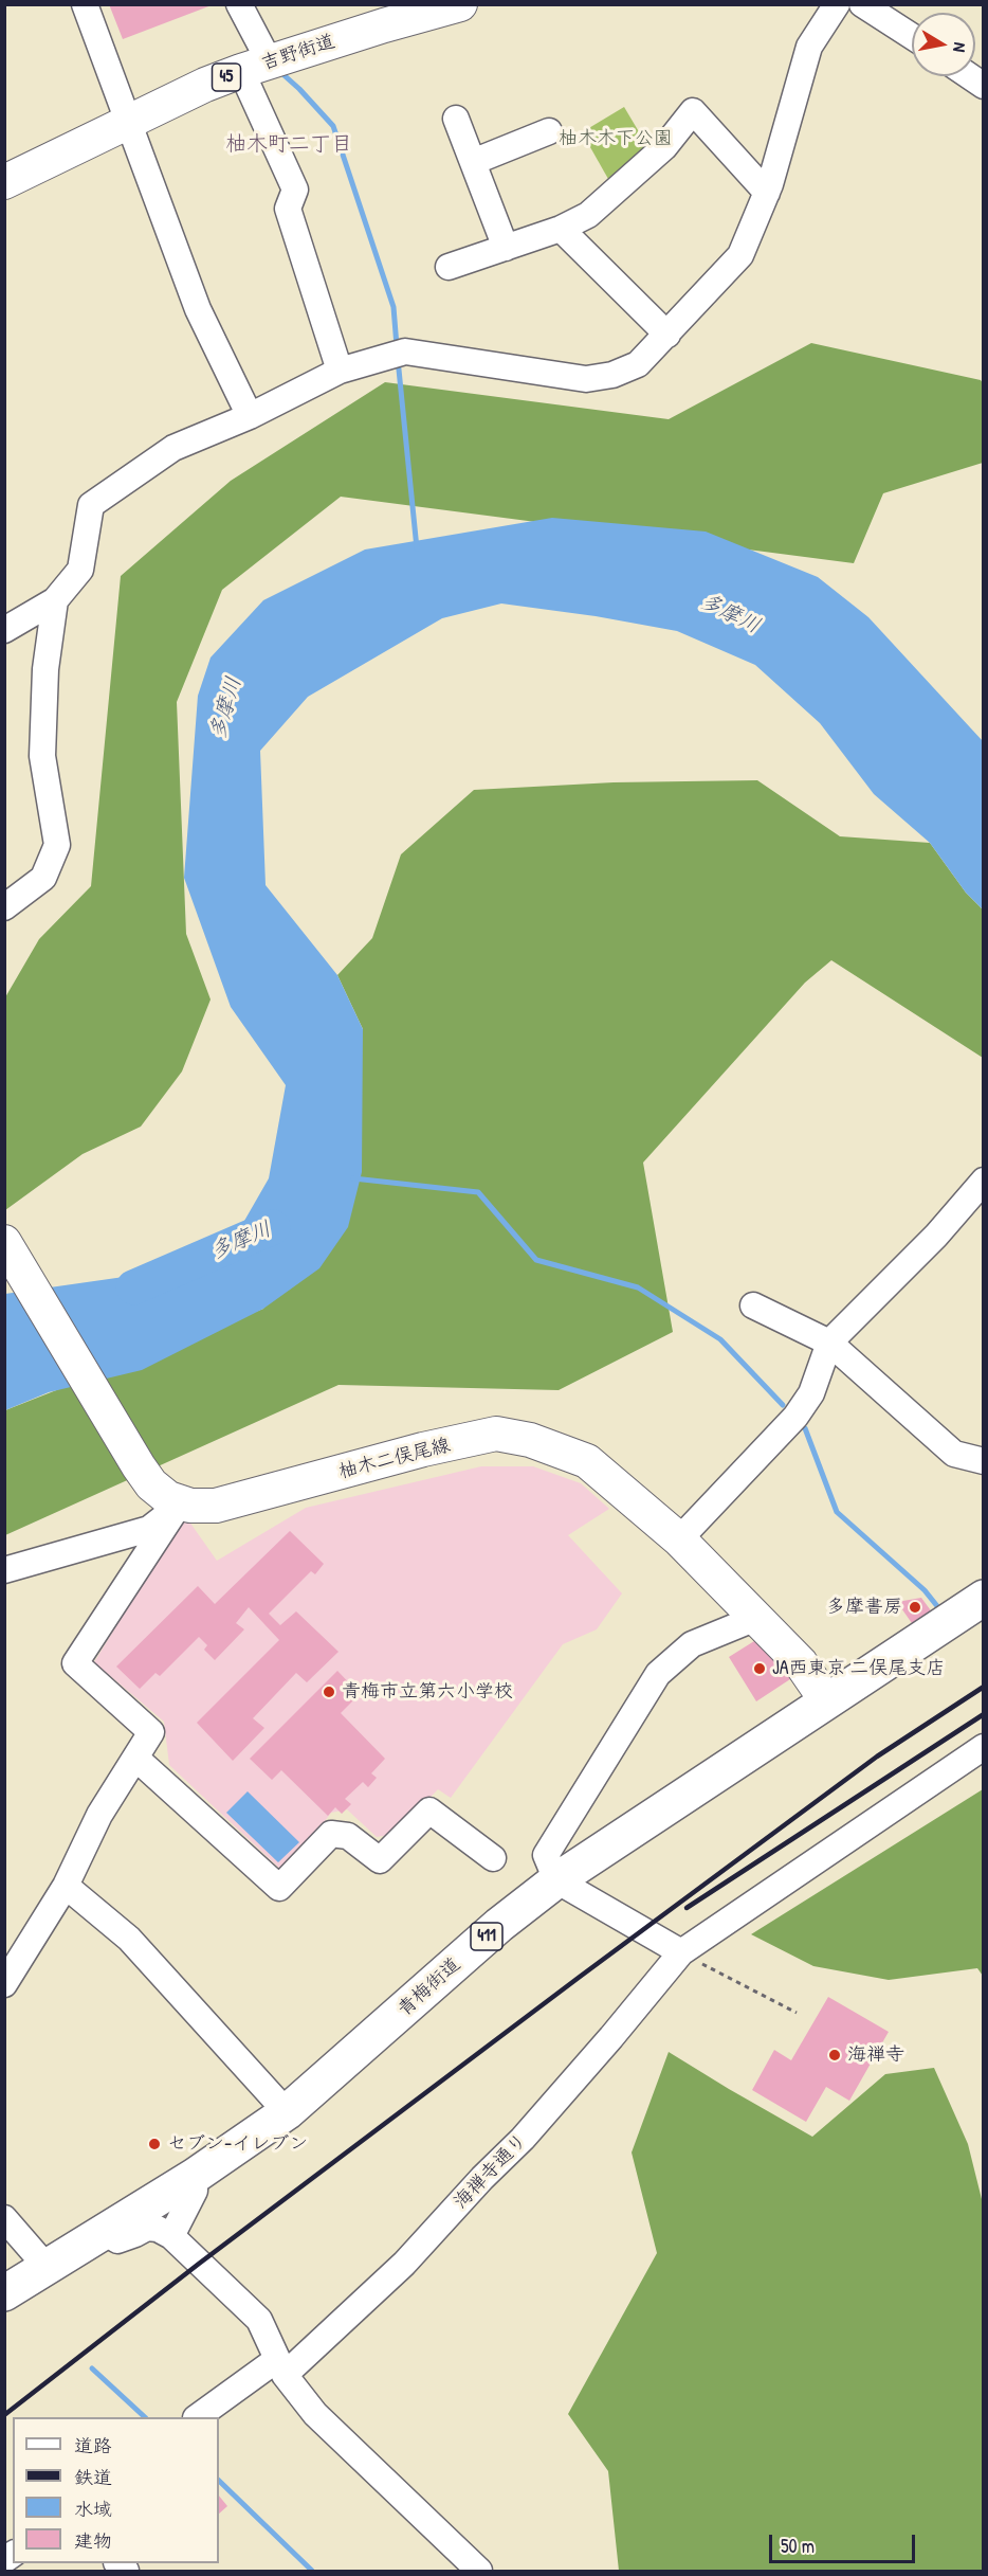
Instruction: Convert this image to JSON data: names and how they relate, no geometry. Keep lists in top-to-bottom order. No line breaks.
{"streets":{"highway":["411","青梅街道"],"main road":["吉野街道","45","柚木二俣尾線"],"street":["海禅寺通り"]},"crossings":[["柚木二俣尾線","青梅街道"]],"districts":["柚木町二丁目"],"water":["多摩川"],"parks":["柚木木下公園"],"places":["多摩書房","JA西東京 二俣尾支店","青梅市立第六小学校","海禅寺","セブン-イレブン"],"legend":["道路","鉄道","水域","建物"],"scale_bar":"50 m","north":"right"}
